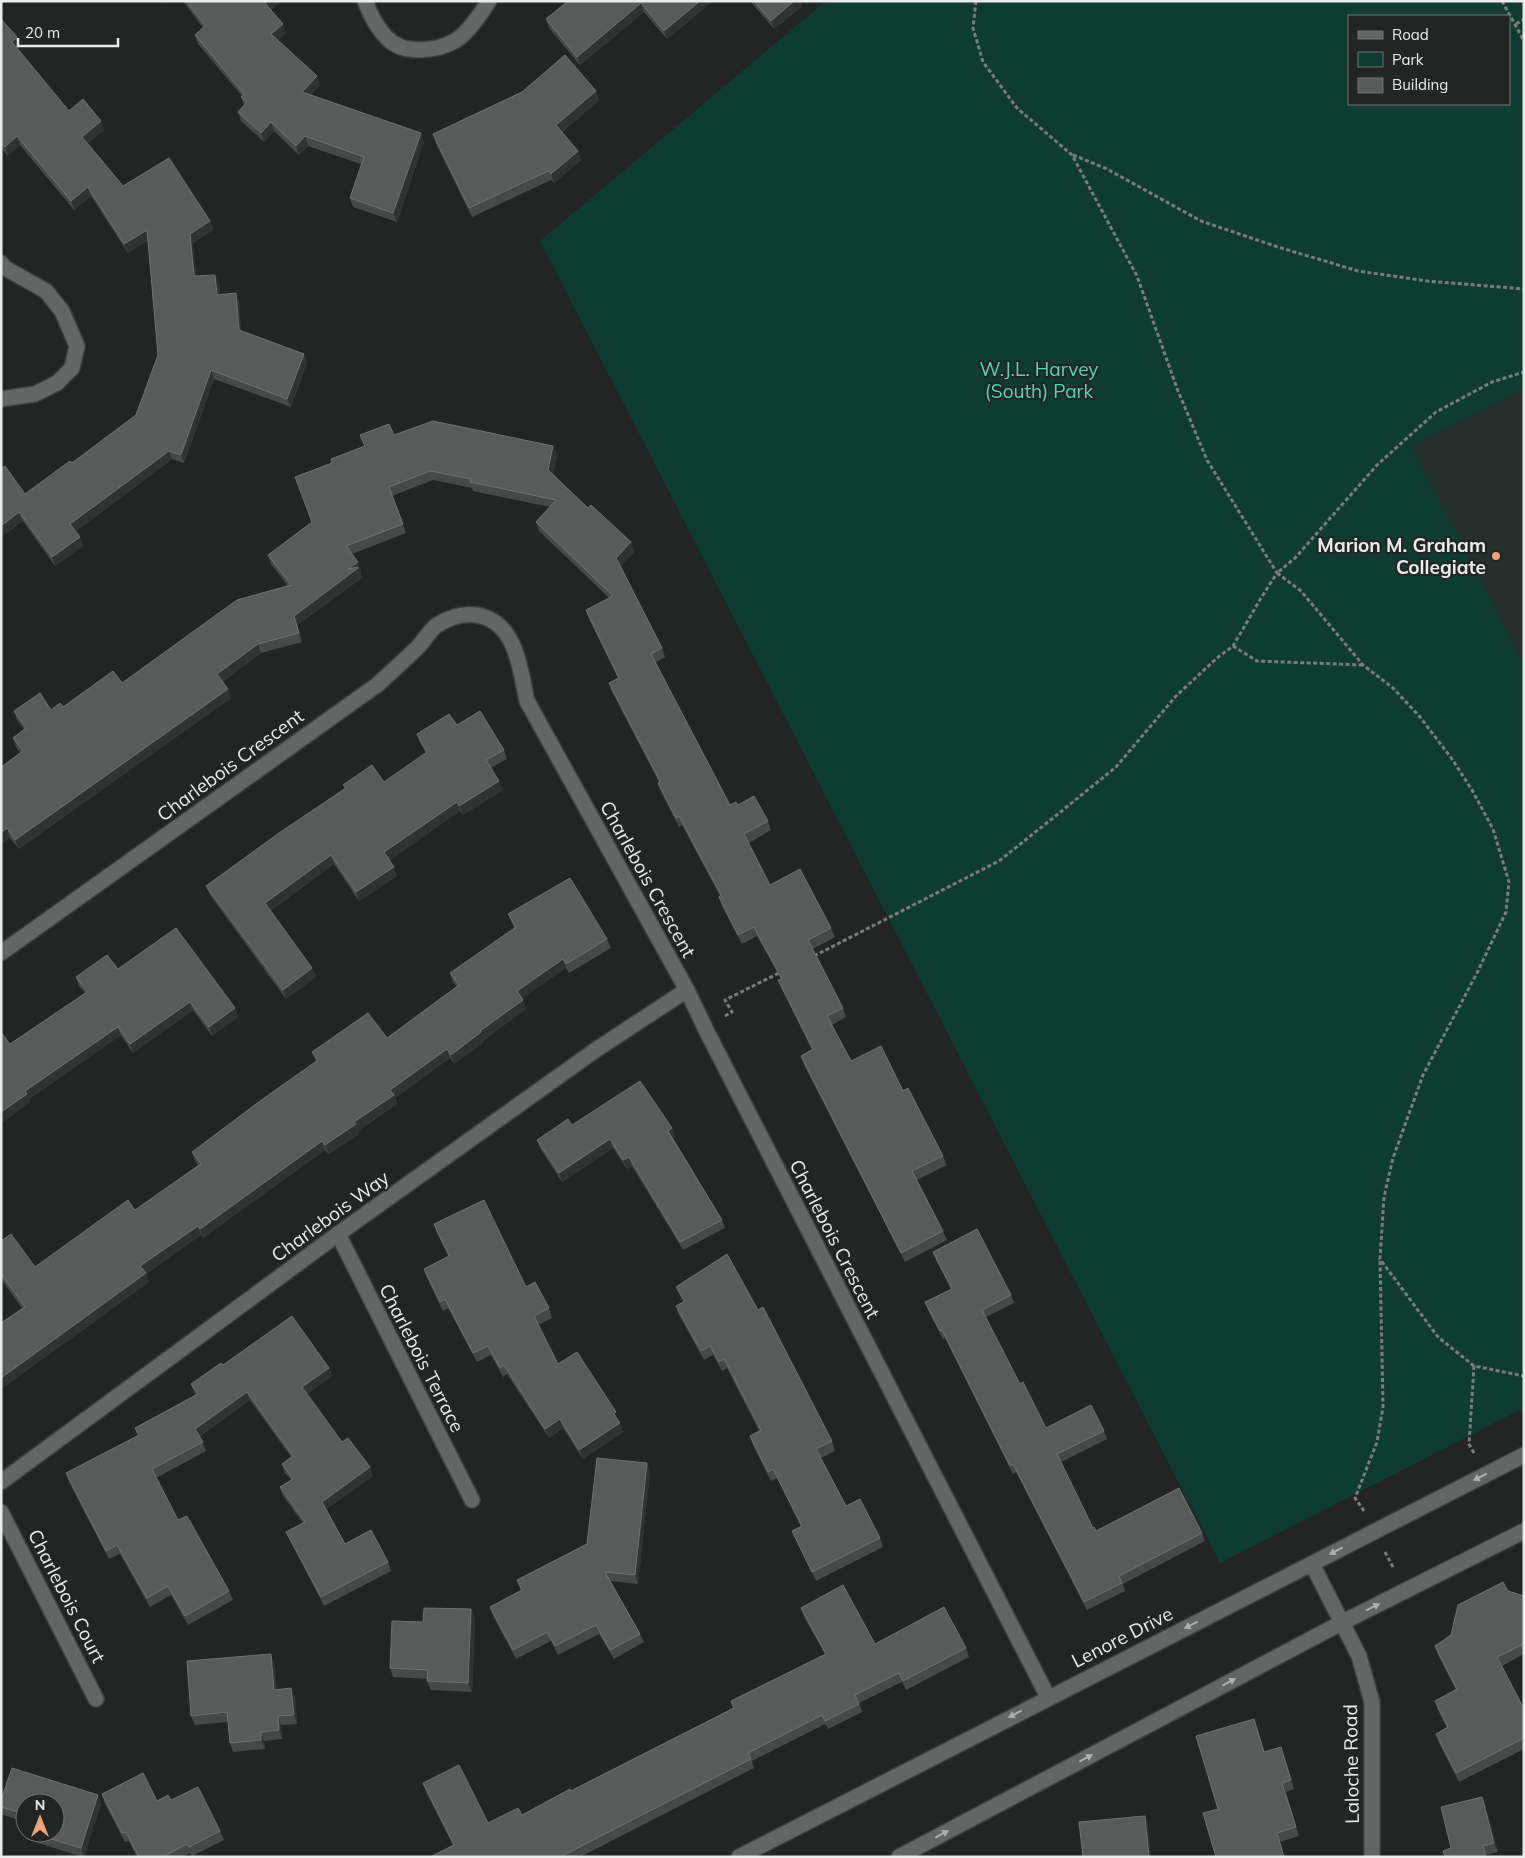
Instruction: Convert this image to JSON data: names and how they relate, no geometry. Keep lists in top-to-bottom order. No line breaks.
{"streets":{"street":["Charlebois Crescent","Charlebois Way","Charlebois Terrace","Charlebois Court","Lenore Drive","Laloche Road"]},"crossings":[["Charlebois Crescent","Charlebois Way"],["Charlebois Crescent","Lenore Drive"],["Charlebois Way","Charlebois Terrace"],["Lenore Drive","Laloche Road"]],"parks":["W.J.L. Harvey (South) Park"],"places":["Marion M. Graham Collegiate"],"legend":["Road","Park","Building"],"scale_bar":"20 m","north":"top"}
